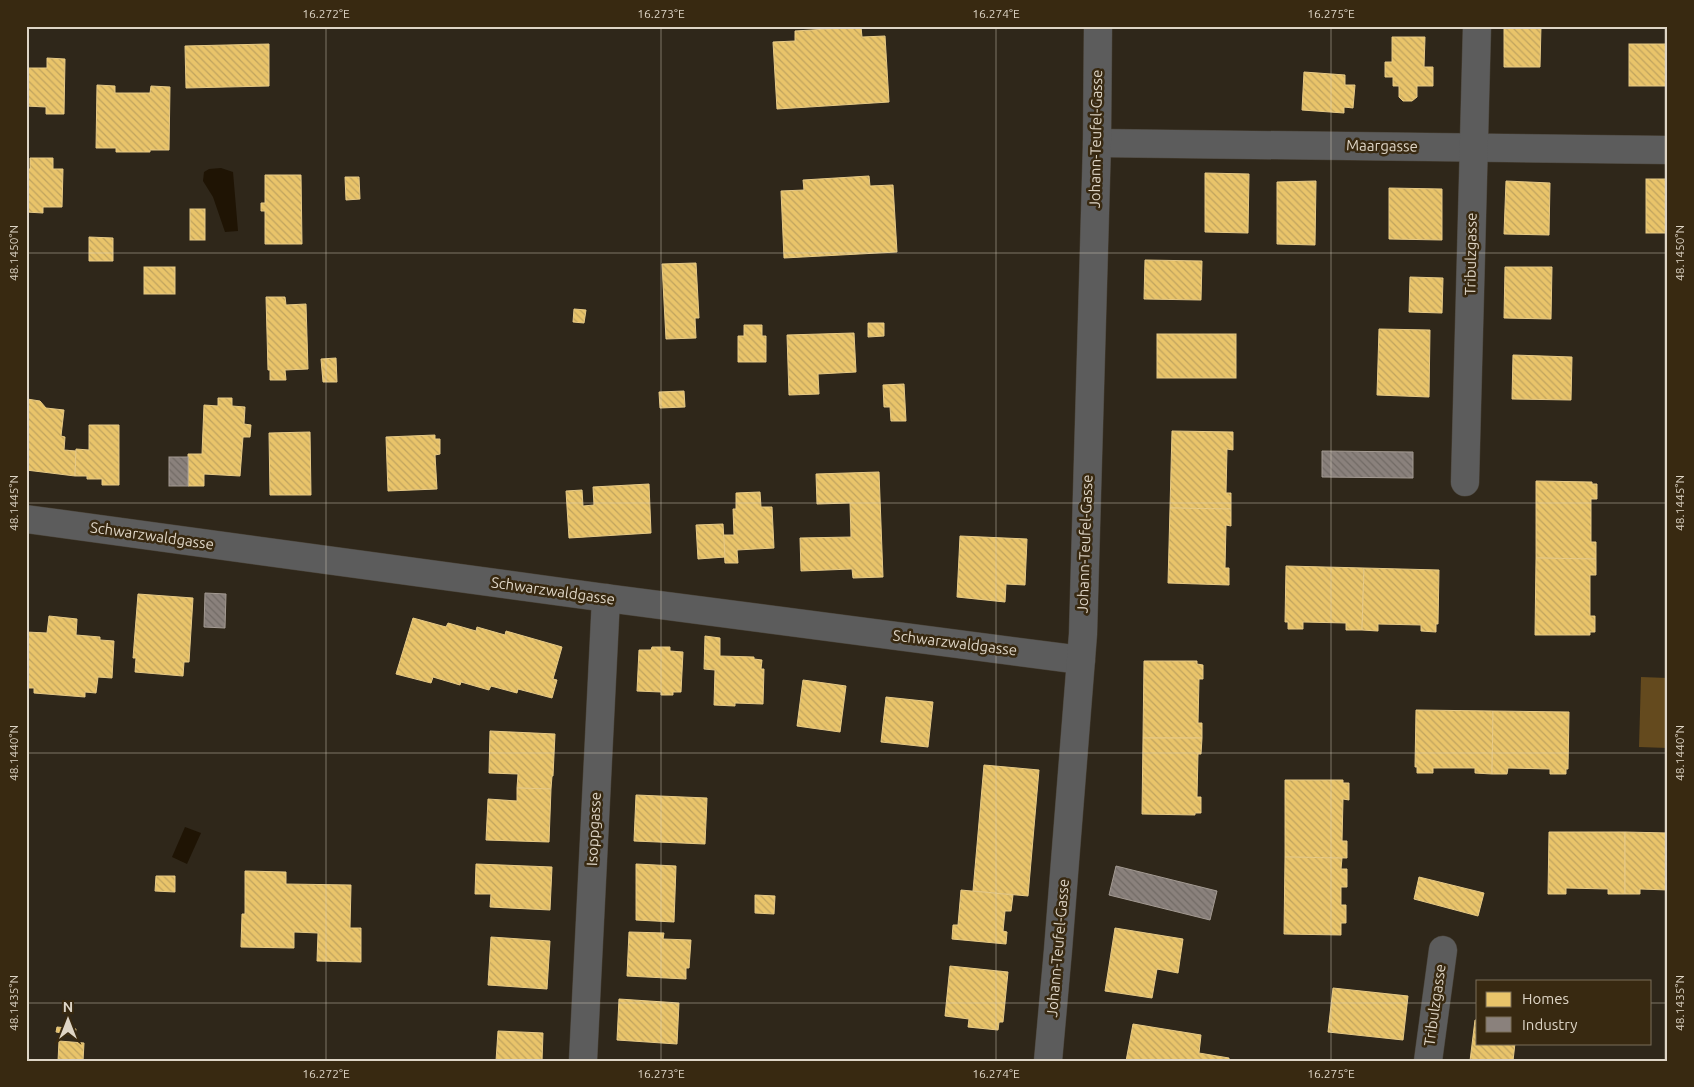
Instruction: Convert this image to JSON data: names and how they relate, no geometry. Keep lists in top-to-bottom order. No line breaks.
{"streets":{"street":["Johann-Teufel-Gasse","Maargasse","Tribulzgasse","Schwarzwaldgasse","Isoppgasse"]},"crossings":[["Johann-Teufel-Gasse","Maargasse"],["Johann-Teufel-Gasse","Schwarzwaldgasse"],["Maargasse","Tribulzgasse"],["Schwarzwaldgasse","Isoppgasse"]],"legend":["Homes","Industry"],"north":"top","coordinates":["16.272°E","16.273°E","16.274°E","16.275°E","48.1450°N","48.1445°N","48.1440°N","48.1435°N"]}
